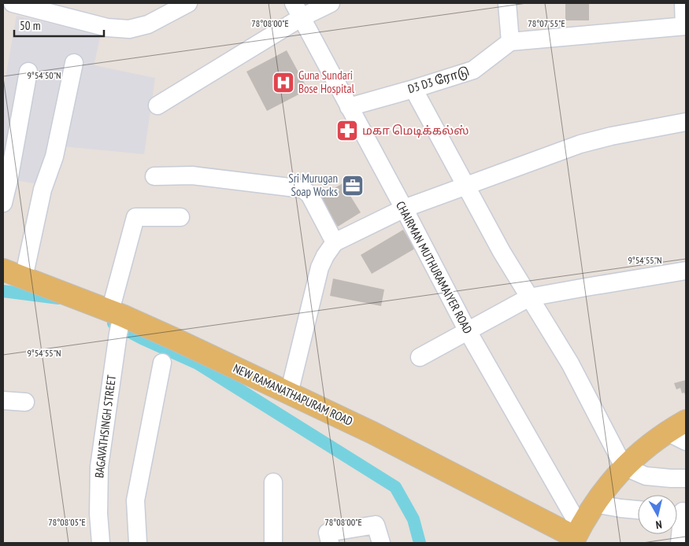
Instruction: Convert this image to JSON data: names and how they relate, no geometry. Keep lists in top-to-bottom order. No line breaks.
{"streets":{"main road":["NEW RAMANATHAPURAM ROAD"],"street":["D3 D3 ரோடு","CHAIRMAN MUTHURAMAIYER ROAD","BAGAVATHSINGH STREET"]},"crossings":[["D3 D3 ரோடு","CHAIRMAN MUTHURAMAIYER ROAD"],["CHAIRMAN MUTHURAMAIYER ROAD","NEW RAMANATHAPURAM ROAD"],["NEW RAMANATHAPURAM ROAD","BAGAVATHSINGH STREET"]],"places":{"hospital":["Guna Sundari Bose Hospital"],"pharmacy":["மகா மெடிக்கல்ஸ்"],"office":["Sri Murugan Soap Works"]},"scale_bar":"50 m","north":"bottom","coordinates":["78°08'00\"E","78°07'55\"E","9°54'50\"N","9°54'55\"N","78°08'05\"E"]}
